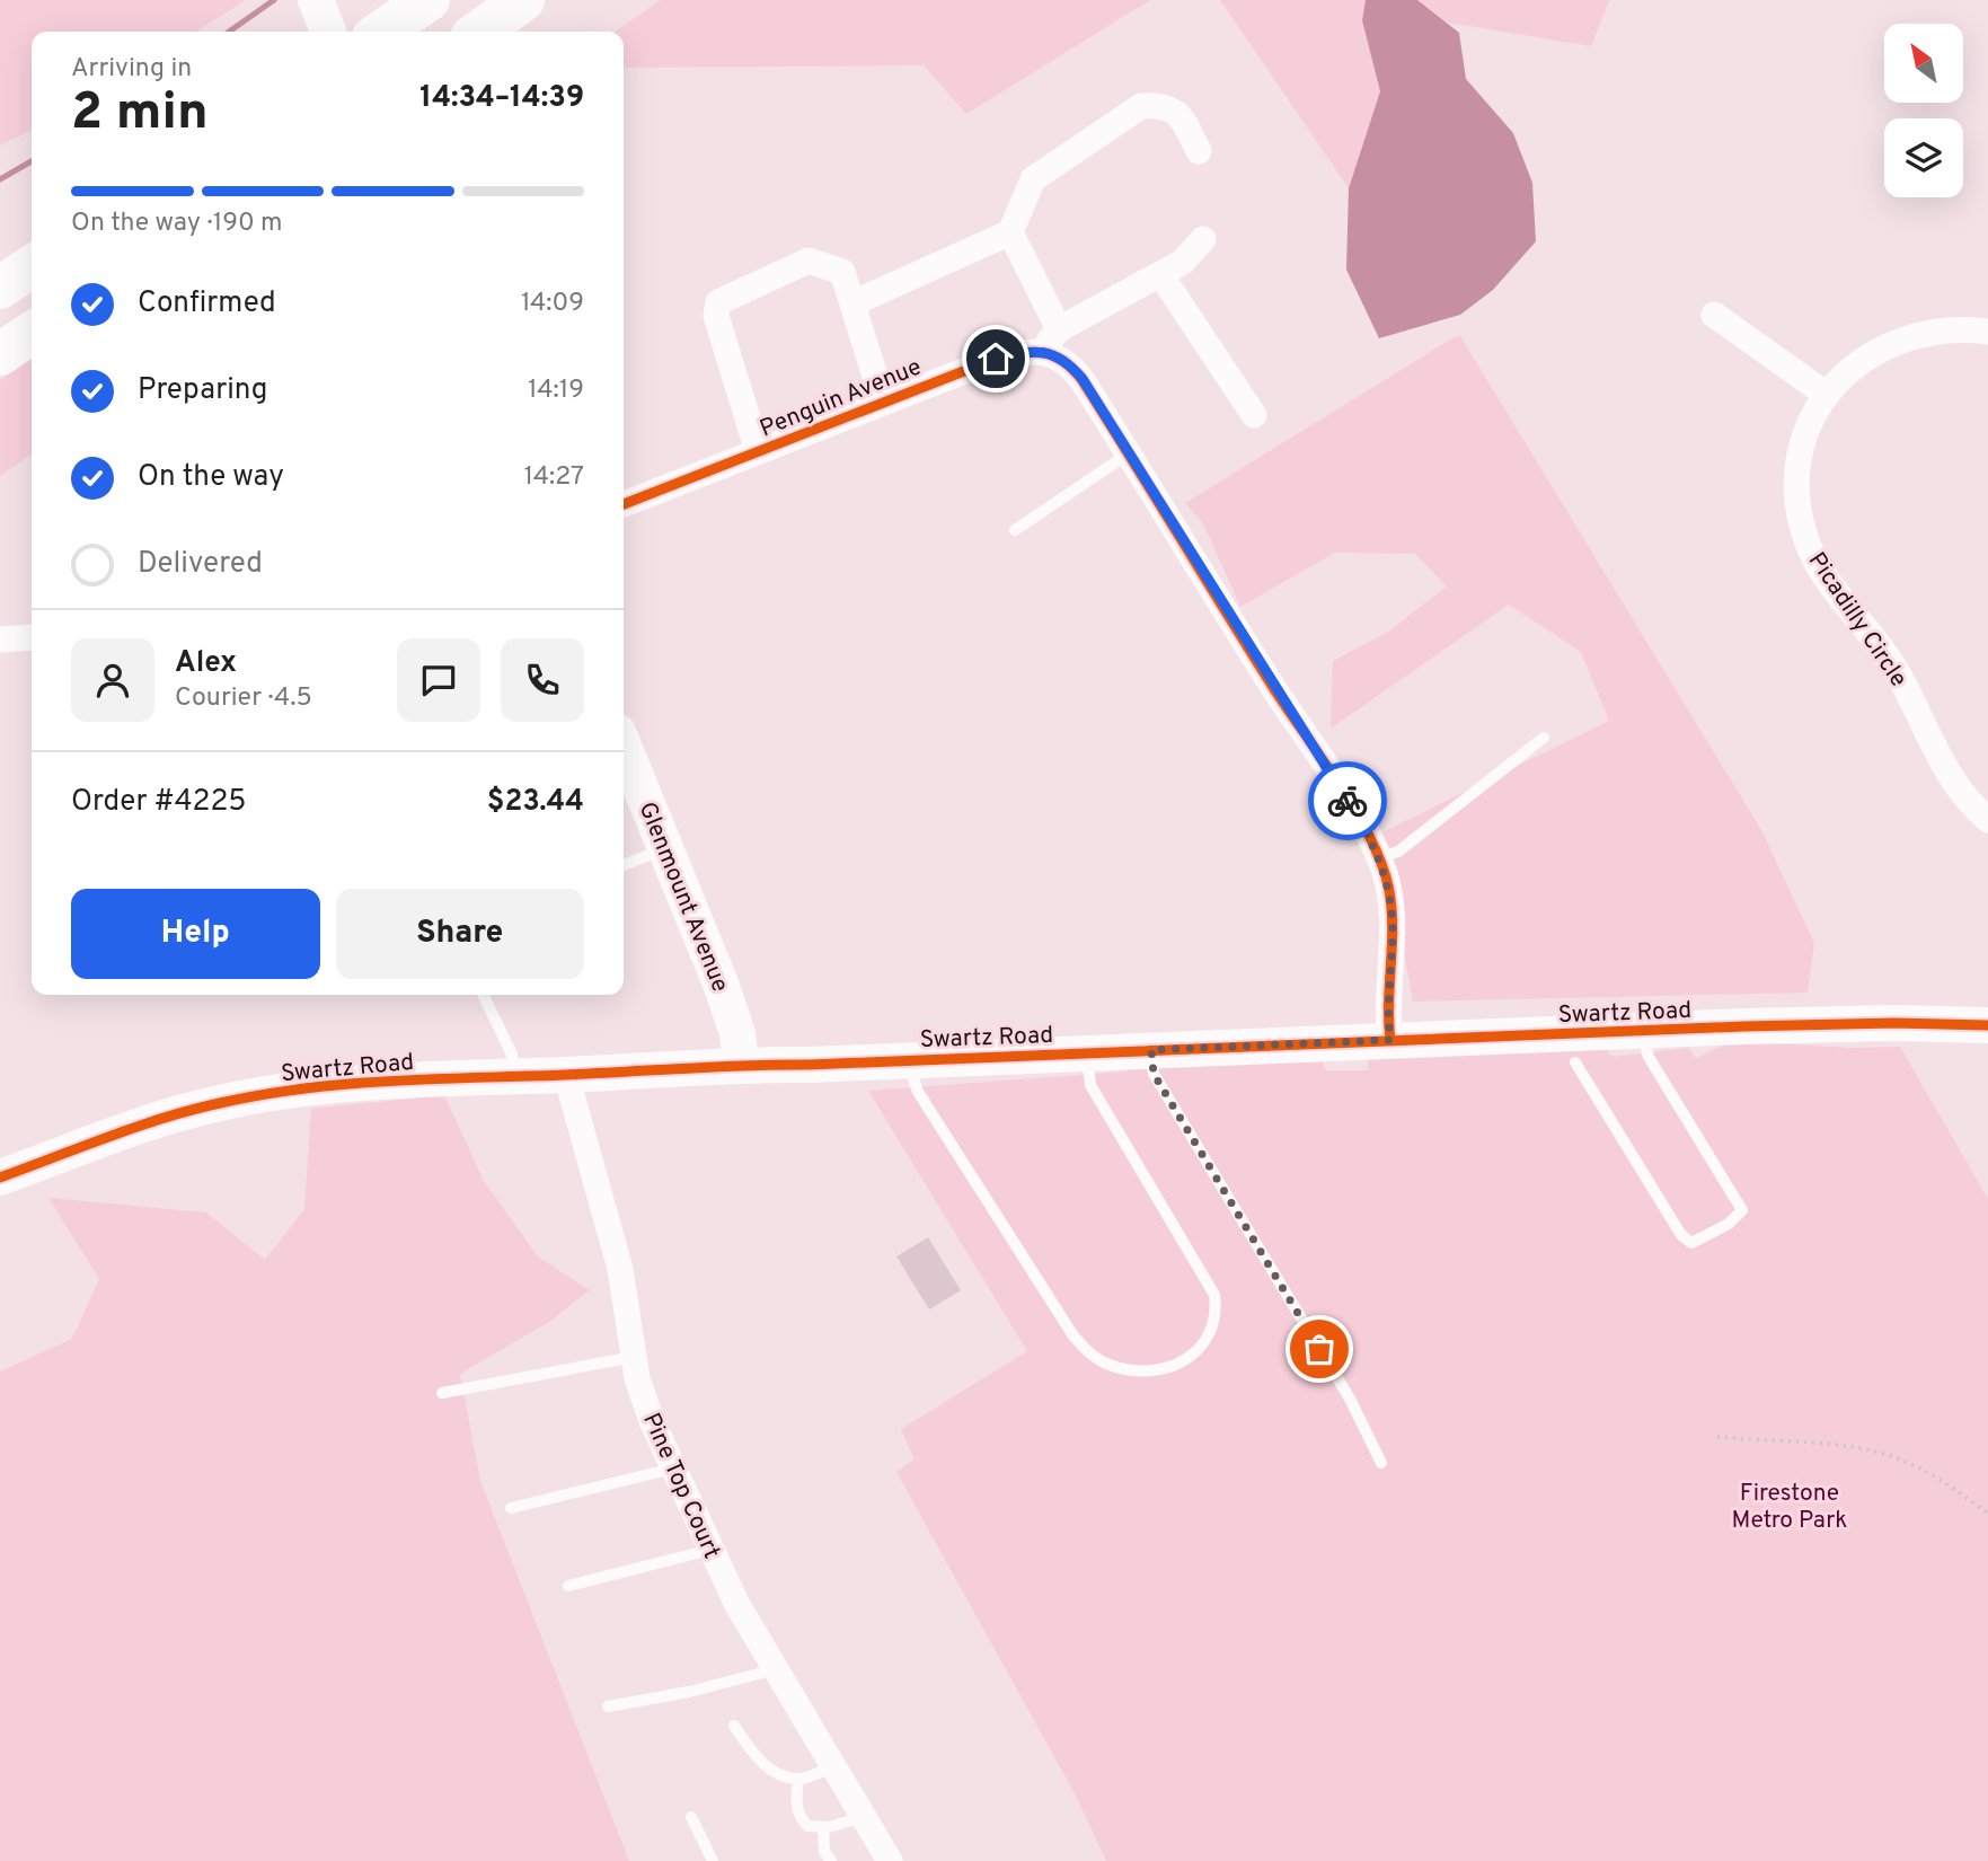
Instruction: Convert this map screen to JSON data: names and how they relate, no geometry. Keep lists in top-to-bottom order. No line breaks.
{"streets":{"street":["Penguin Avenue","Picadilly Circle","Glenmount Avenue","Swartz Road","Pine Top Court"]},"crossings":[["Glenmount Avenue","Swartz Road"],["Swartz Road","Pine Top Court"]],"parks":["Firestone Metro Park"],"north":"top left","page":{"heading":["2 min","Arriving in","14:34–14:39"],"panel":["Alex","Courier · 4.5","Order #4225","$23.44"],"bar":"On the way · 190 m","list":[["Confirmed","14:09"],["Preparing","14:19"],["On the way","14:27"],"Delivered"],"buttons":["Help","Share"]}}
